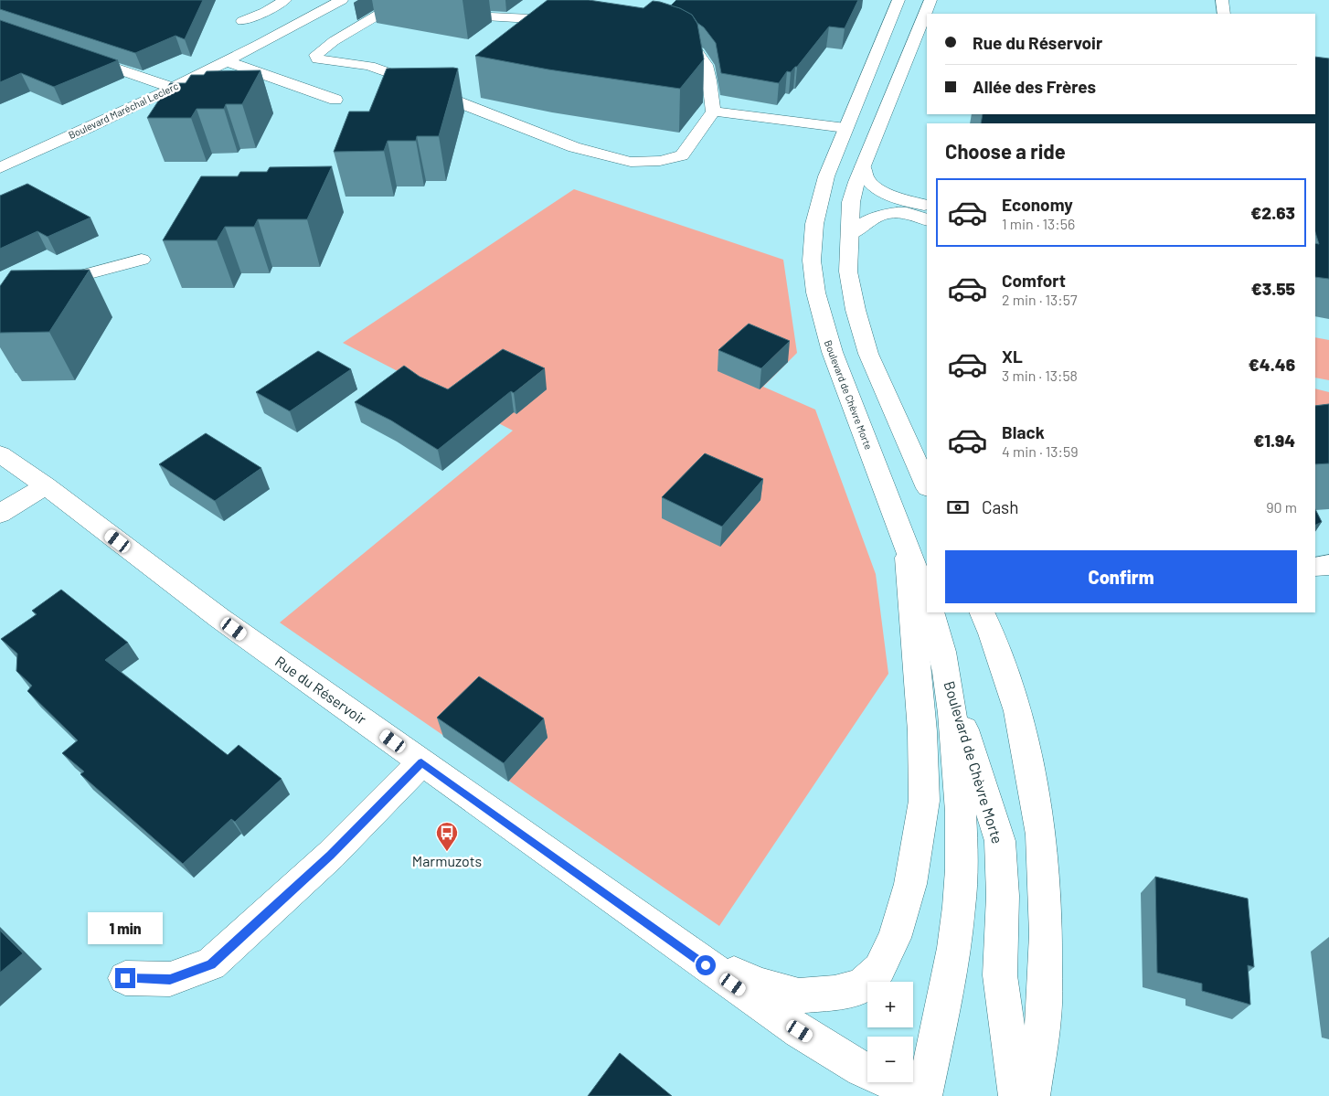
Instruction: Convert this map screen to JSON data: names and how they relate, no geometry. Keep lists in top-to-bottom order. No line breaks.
{"streets":{"main road":["Boulevard Maréchal Leclerc","Boulevard de Chèvre Morte","Rue du Réservoir"]},"crossings":[["Boulevard de Chèvre Morte","Rue du Réservoir"]],"places":{"bus stop":["Marmuzots"]},"page":{"banner":["Rue du Réservoir","Allée des Frères"],"heading":"Choose a ride","list":[{"name":"Economy","note":"1 min · 13:56","value":"€2.63"},{"name":"Comfort","note":"2 min · 13:57","value":"€3.55"},{"name":"XL","note":"3 min · 13:58","value":"€4.46"},{"name":"Black","note":"4 min · 13:59","value":"€1.94"}],"pay":["Cash","90 m"],"buttons":"Confirm","bubble":"1 min","map_buttons":["+","−"]}}
